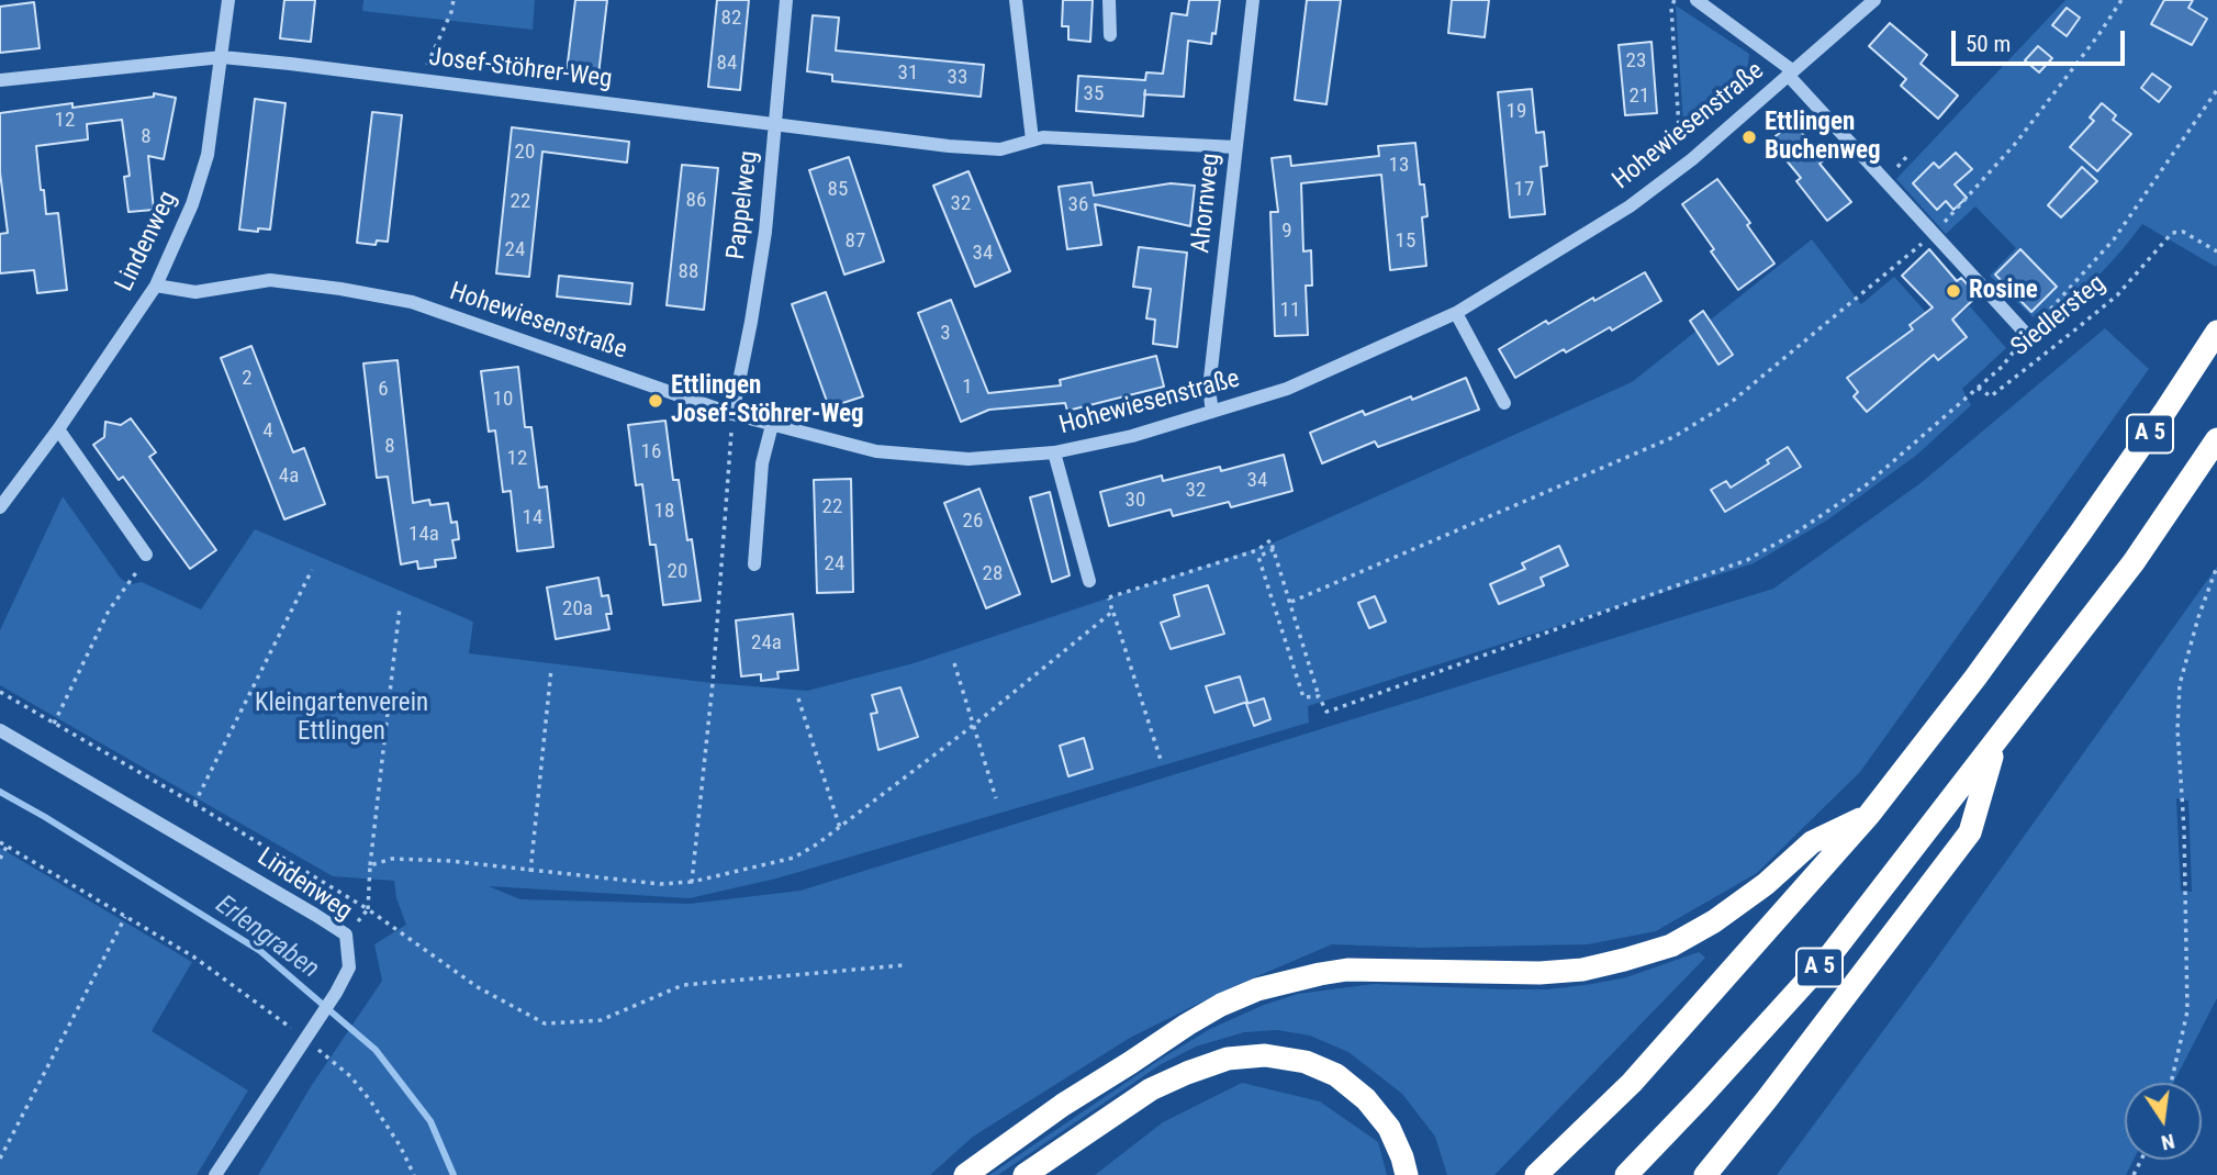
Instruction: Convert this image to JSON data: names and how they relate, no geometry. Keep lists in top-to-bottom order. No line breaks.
{"streets":{"highway":["A 5"],"street":["Josef-Stöhrer-Weg","Hohewiesenstraße","Ahornweg","Pappelweg","Lindenweg"],"path":["Siedlersteg"]},"crossings":[["Josef-Stöhrer-Weg","Ahornweg"],["Josef-Stöhrer-Weg","Pappelweg"],["Josef-Stöhrer-Weg","Lindenweg"],["Hohewiesenstraße","Ahornweg"],["Hohewiesenstraße","Pappelweg"],["Hohewiesenstraße","Lindenweg"]],"water":["Erlengraben"],"parks":["Kleingartenverein Ettlingen"],"places":["Ettlingen Buchenweg","Rosine","Ettlingen Josef-Stöhrer-Weg"],"house_numbers":["82","23","84","31","33","35","21","19","12","8","20","13","85","17","86","22","32","36","9","87","15","24","34","88","11","3","2","1","6","10","4","8","16","12","4a","34","32","30","22","18","14","26","14a","24","20","28","20a","24a"],"scale_bar":"50 m","north":"bottom"}
